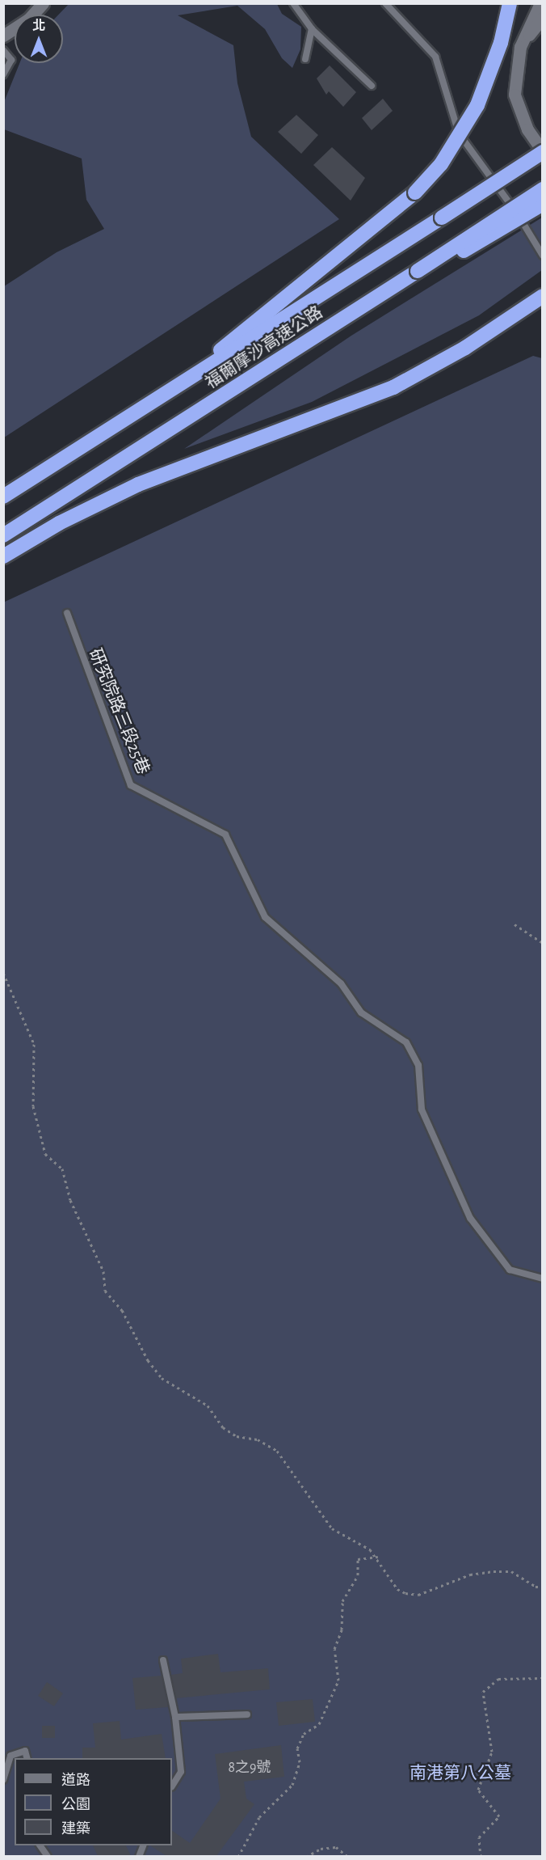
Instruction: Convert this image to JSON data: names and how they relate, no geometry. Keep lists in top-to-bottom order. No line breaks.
{"streets":{"highway":["福爾摩沙高速公路"],"lane":["研究院路三段25巷"]},"parks":["南港第八公墓"],"house_numbers":["8之9號"],"legend":["道路","公園","建築"],"north":"top"}
